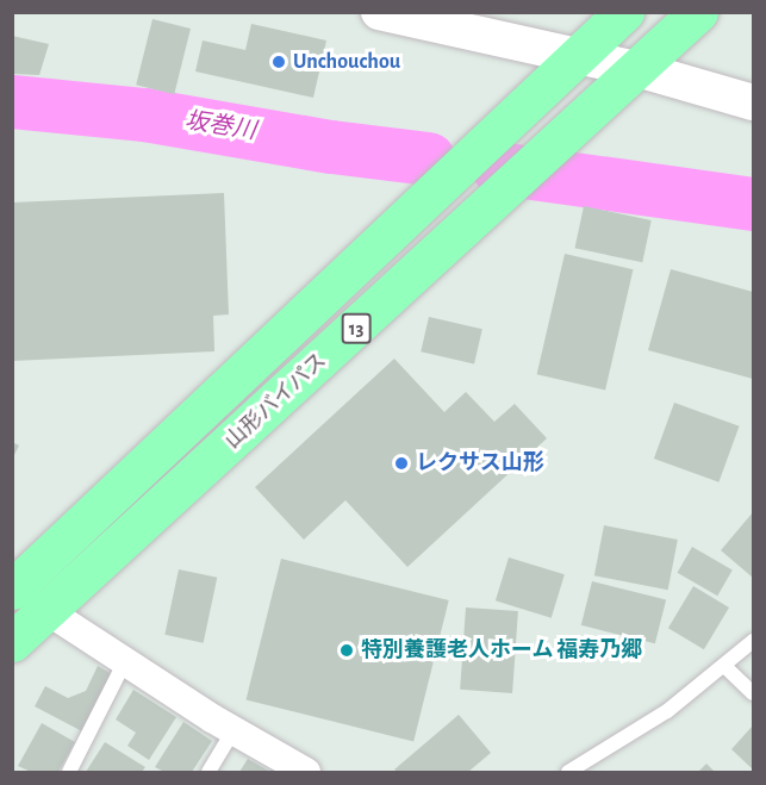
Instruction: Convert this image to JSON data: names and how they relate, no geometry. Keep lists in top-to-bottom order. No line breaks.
{"streets":{"highway":["13","山形バイパス"]},"water":["坂巻川"],"places":["Unchouchou","レクサス山形","特別養護老人ホーム 福寿乃郷"]}
